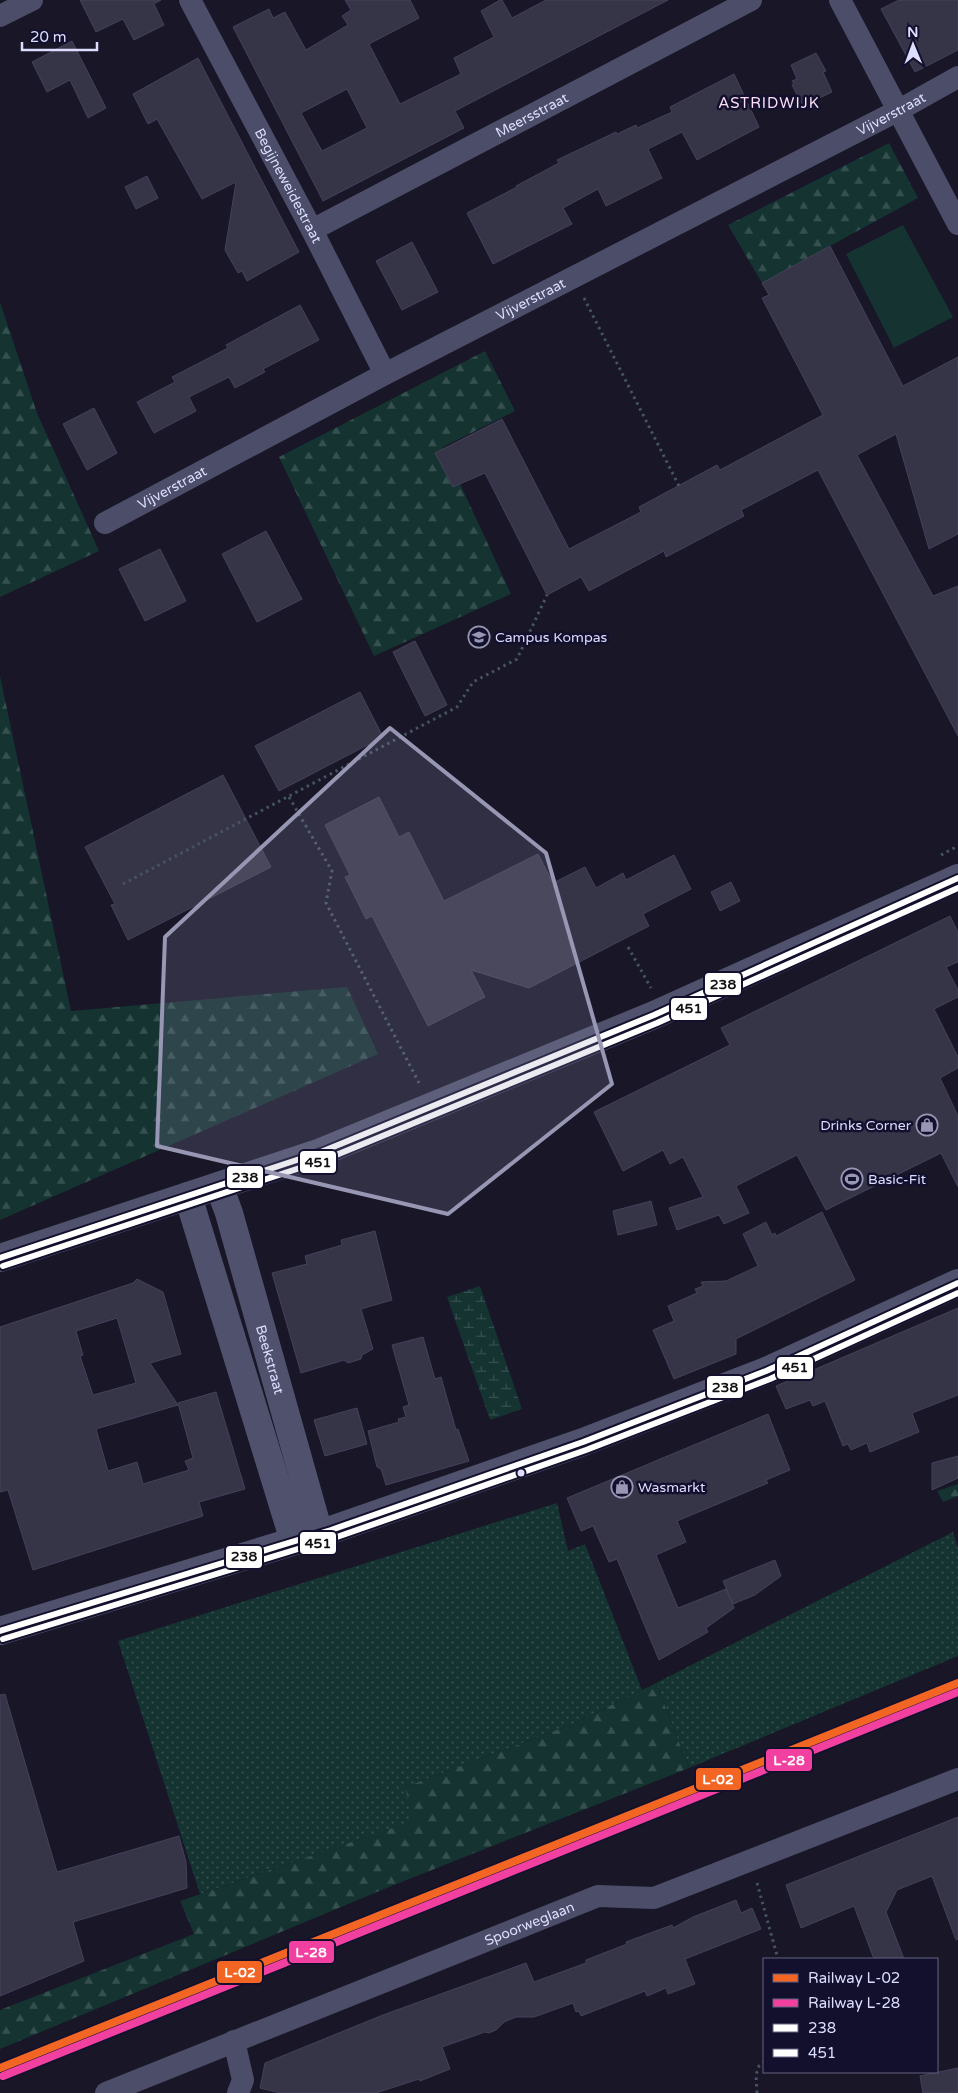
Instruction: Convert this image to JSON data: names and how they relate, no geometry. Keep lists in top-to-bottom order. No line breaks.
{"streets":{"street":["Vijverstraat","Meersstraat","Begijneweidestraat","Beekstraat","Spoorweglaan"]},"crossings":[["Vijverstraat","Begijneweidestraat"],["Meersstraat","Begijneweidestraat"]],"districts":["ASTRIDWIJK"],"places":{"school or university":["Campus Kompas"],"shop":["Drinks Corner","Wasmarkt"],"sports":["Basic-Fit"]},"lines":["transit line 238","transit line 451","rail line L-02","rail line L-28"],"legend":["Railway L-02","Railway L-28","238","451"],"scale_bar":"20 m","north":"top"}
